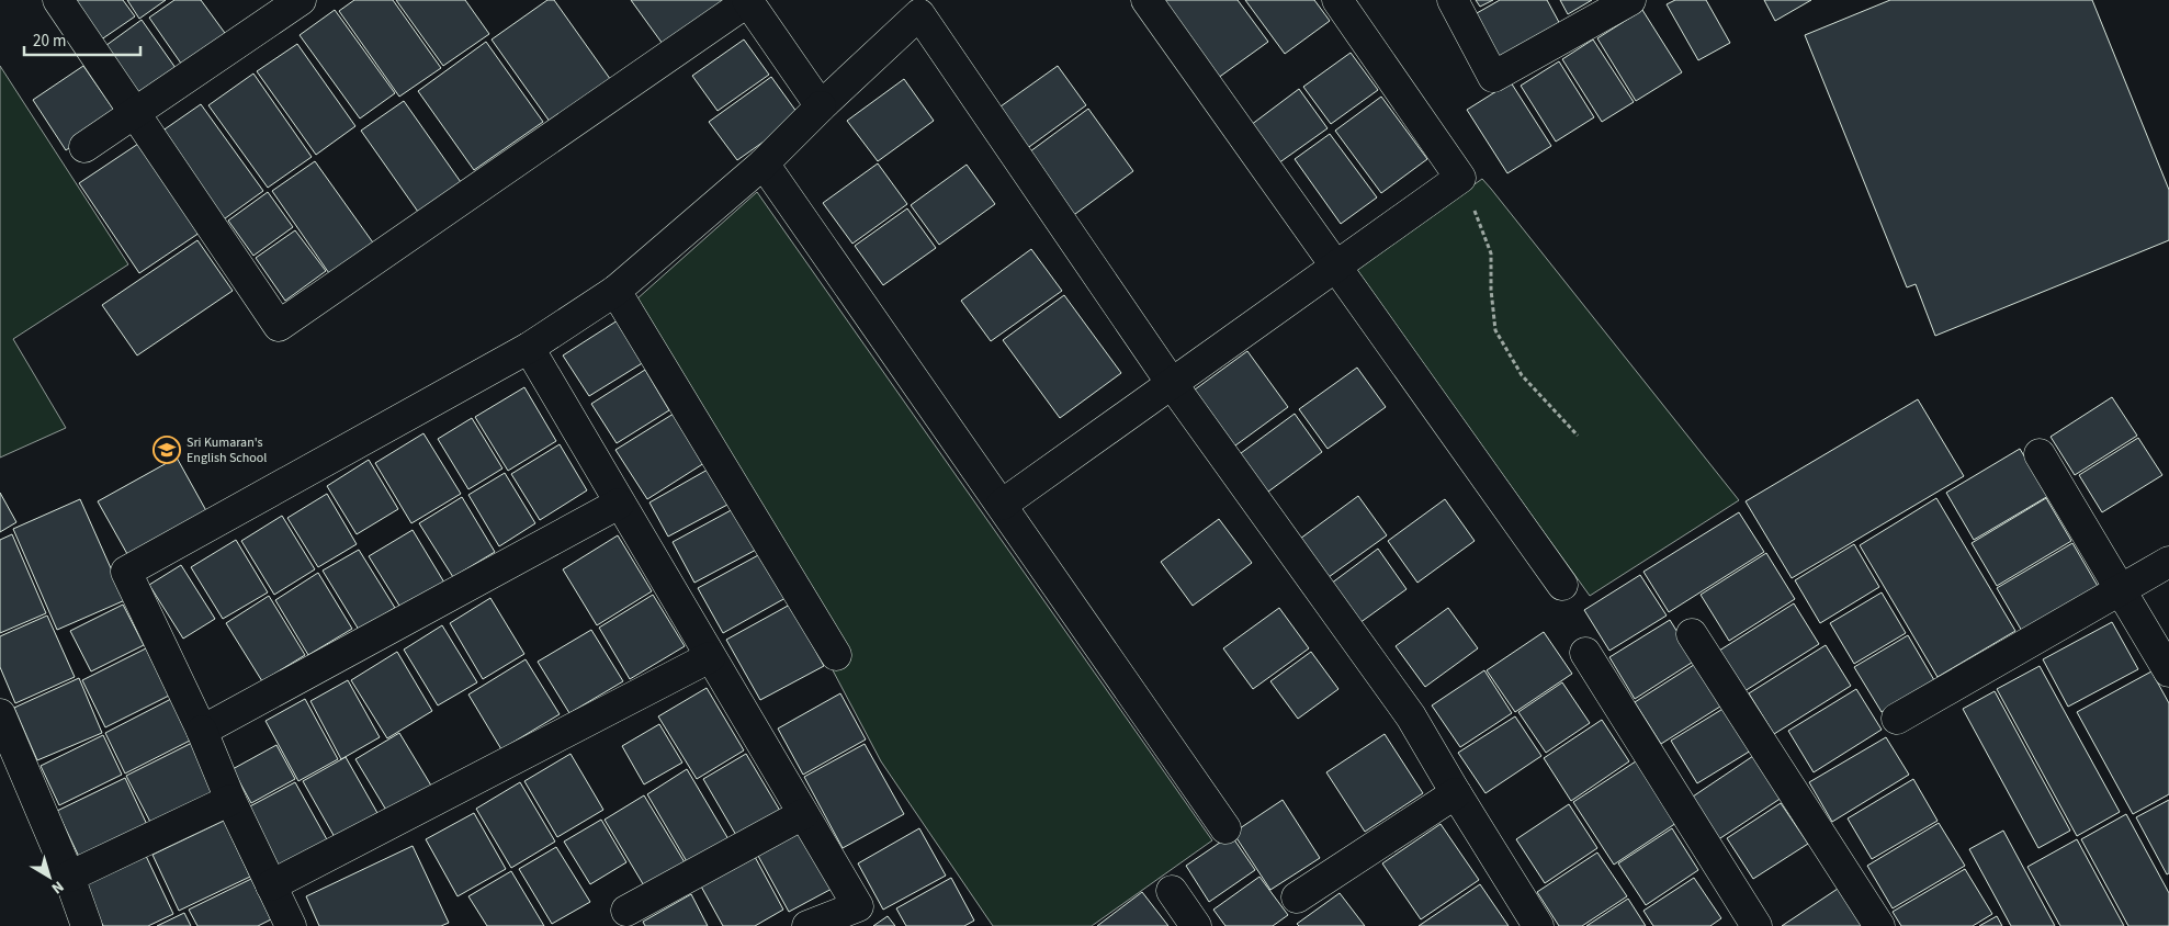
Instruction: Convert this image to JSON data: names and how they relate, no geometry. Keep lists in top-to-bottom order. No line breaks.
{"places":{"school or university":["Sri Kumaran's English School"]},"scale_bar":"20 m","north":"bottom right"}
